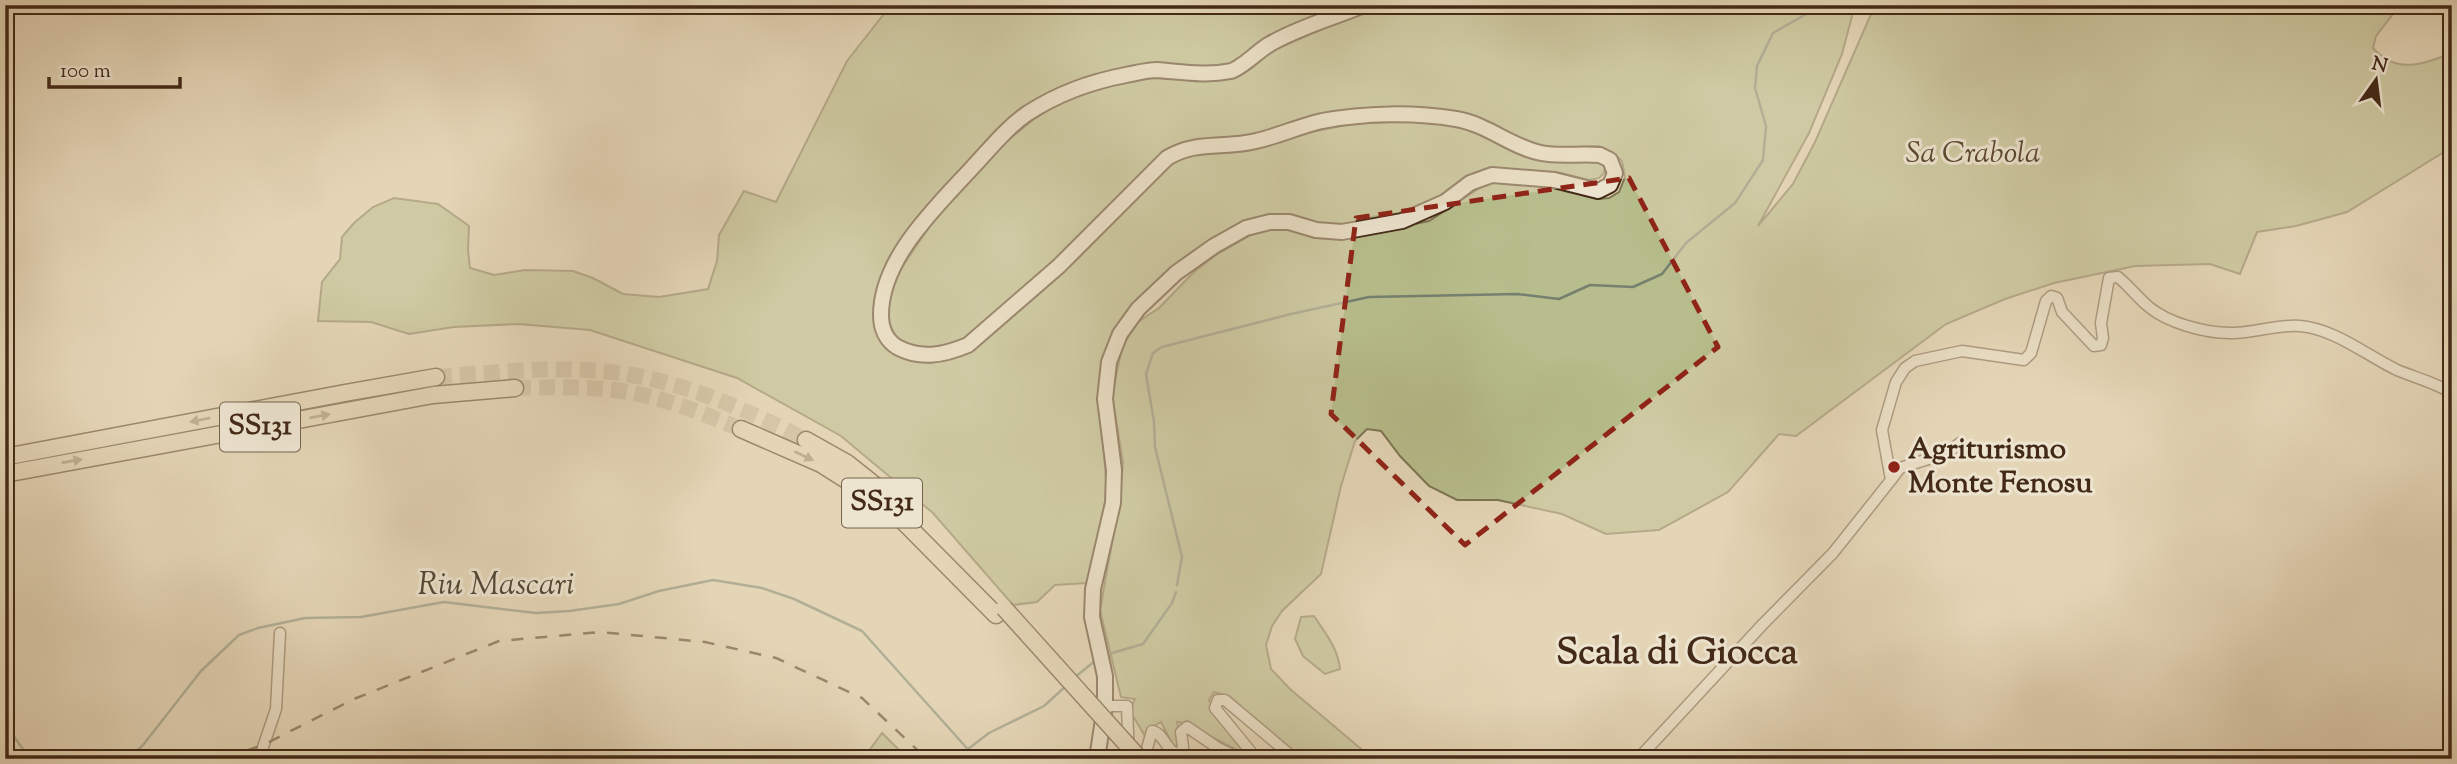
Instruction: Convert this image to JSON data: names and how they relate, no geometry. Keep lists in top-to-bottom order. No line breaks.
{"streets":{"highway":["SS131"]},"districts":["Scala di Giocca"],"water":["Riu Mascari"],"parks":["Sa Crabola"],"places":["Agriturismo Monte Fenosu"],"scale_bar":"100 m","north":"top"}
